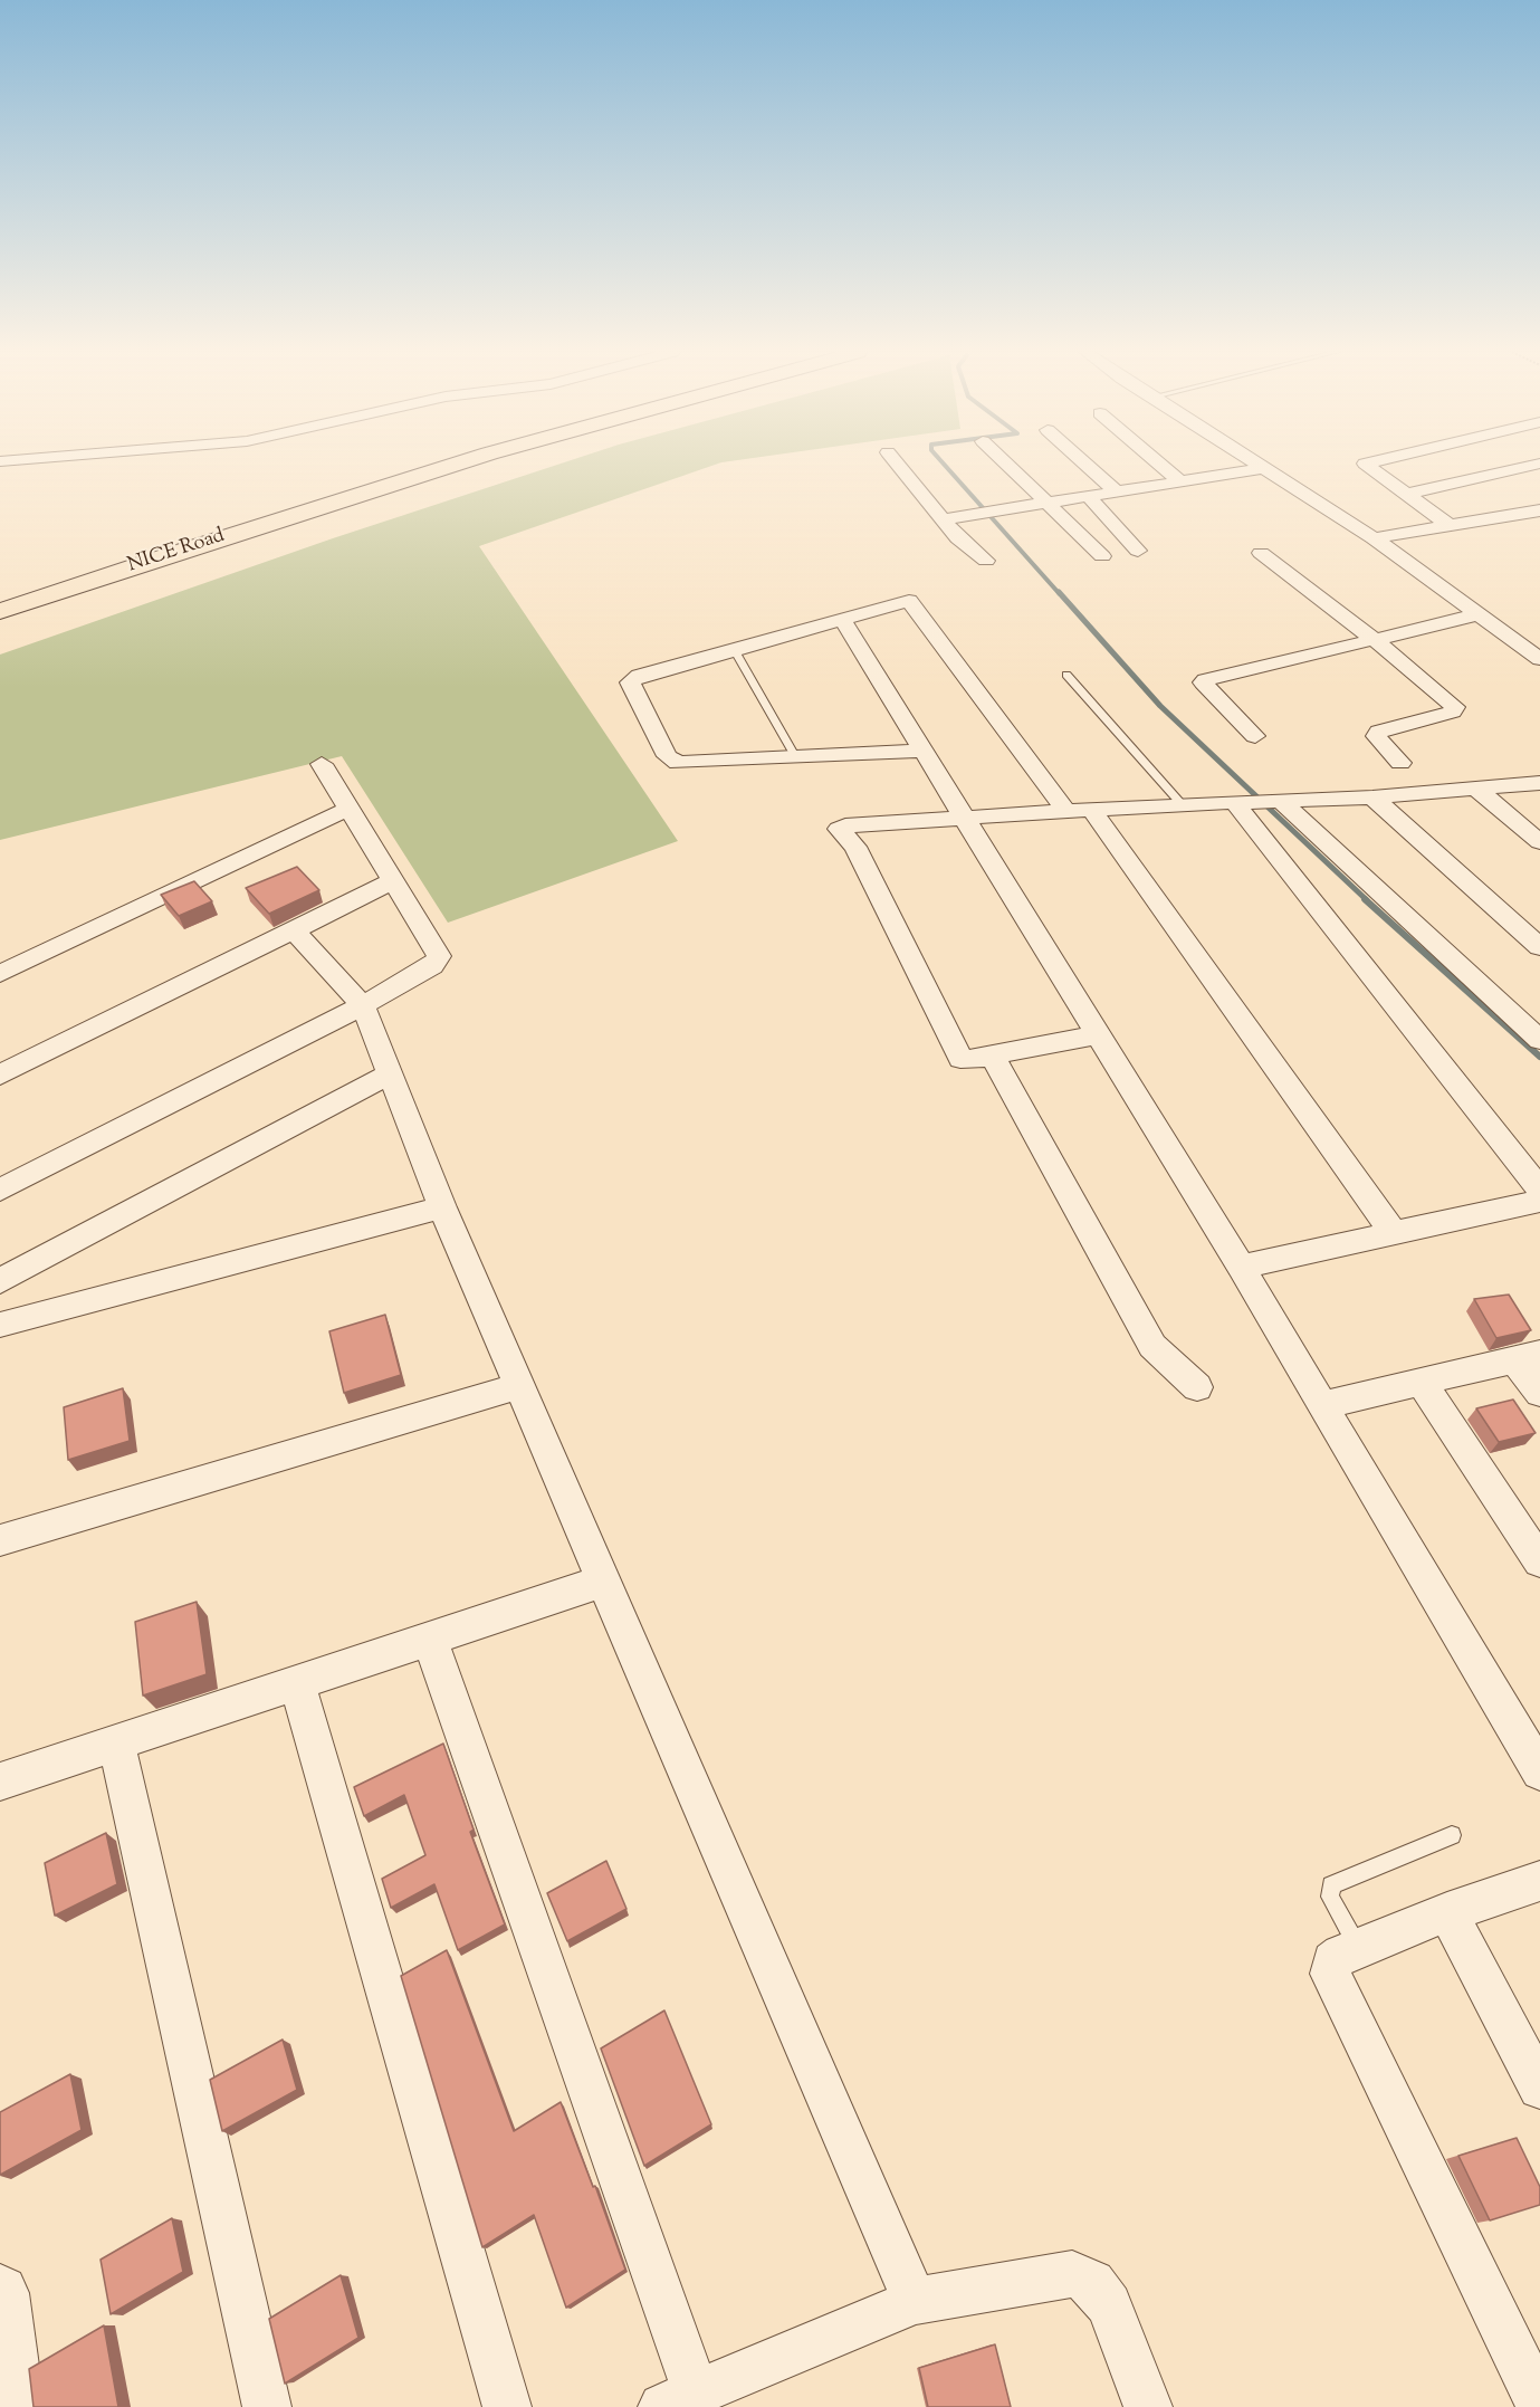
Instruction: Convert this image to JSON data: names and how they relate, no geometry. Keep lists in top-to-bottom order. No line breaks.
{"streets":{"highway":["NICE Road"]}}
